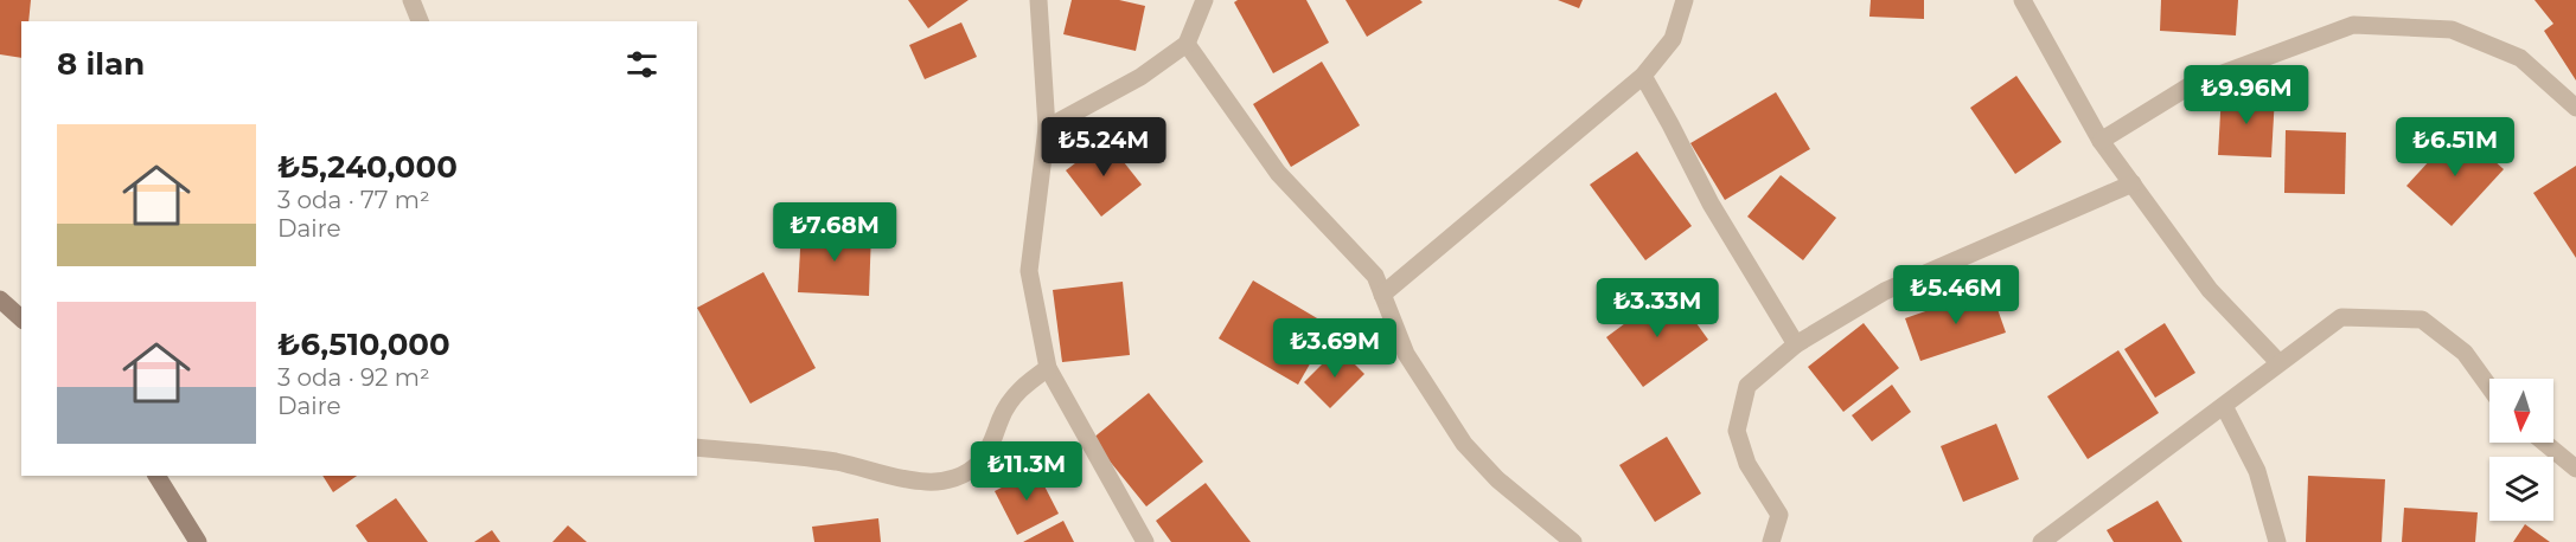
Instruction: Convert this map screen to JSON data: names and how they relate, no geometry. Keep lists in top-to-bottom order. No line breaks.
{"north":"bottom","page":{"heading":"8 ilan","price":["₺9.96M","₺5.24M","₺6.51M","₺7.68M","₺5.46M","₺3.33M","₺3.69M","₺11.3M"],"list":[{"name":"₺5,240,000","note":"3 oda · 77 m² · Daire"},{"name":"₺6,510,000","note":"3 oda · 92 m² · Daire"}]}}
